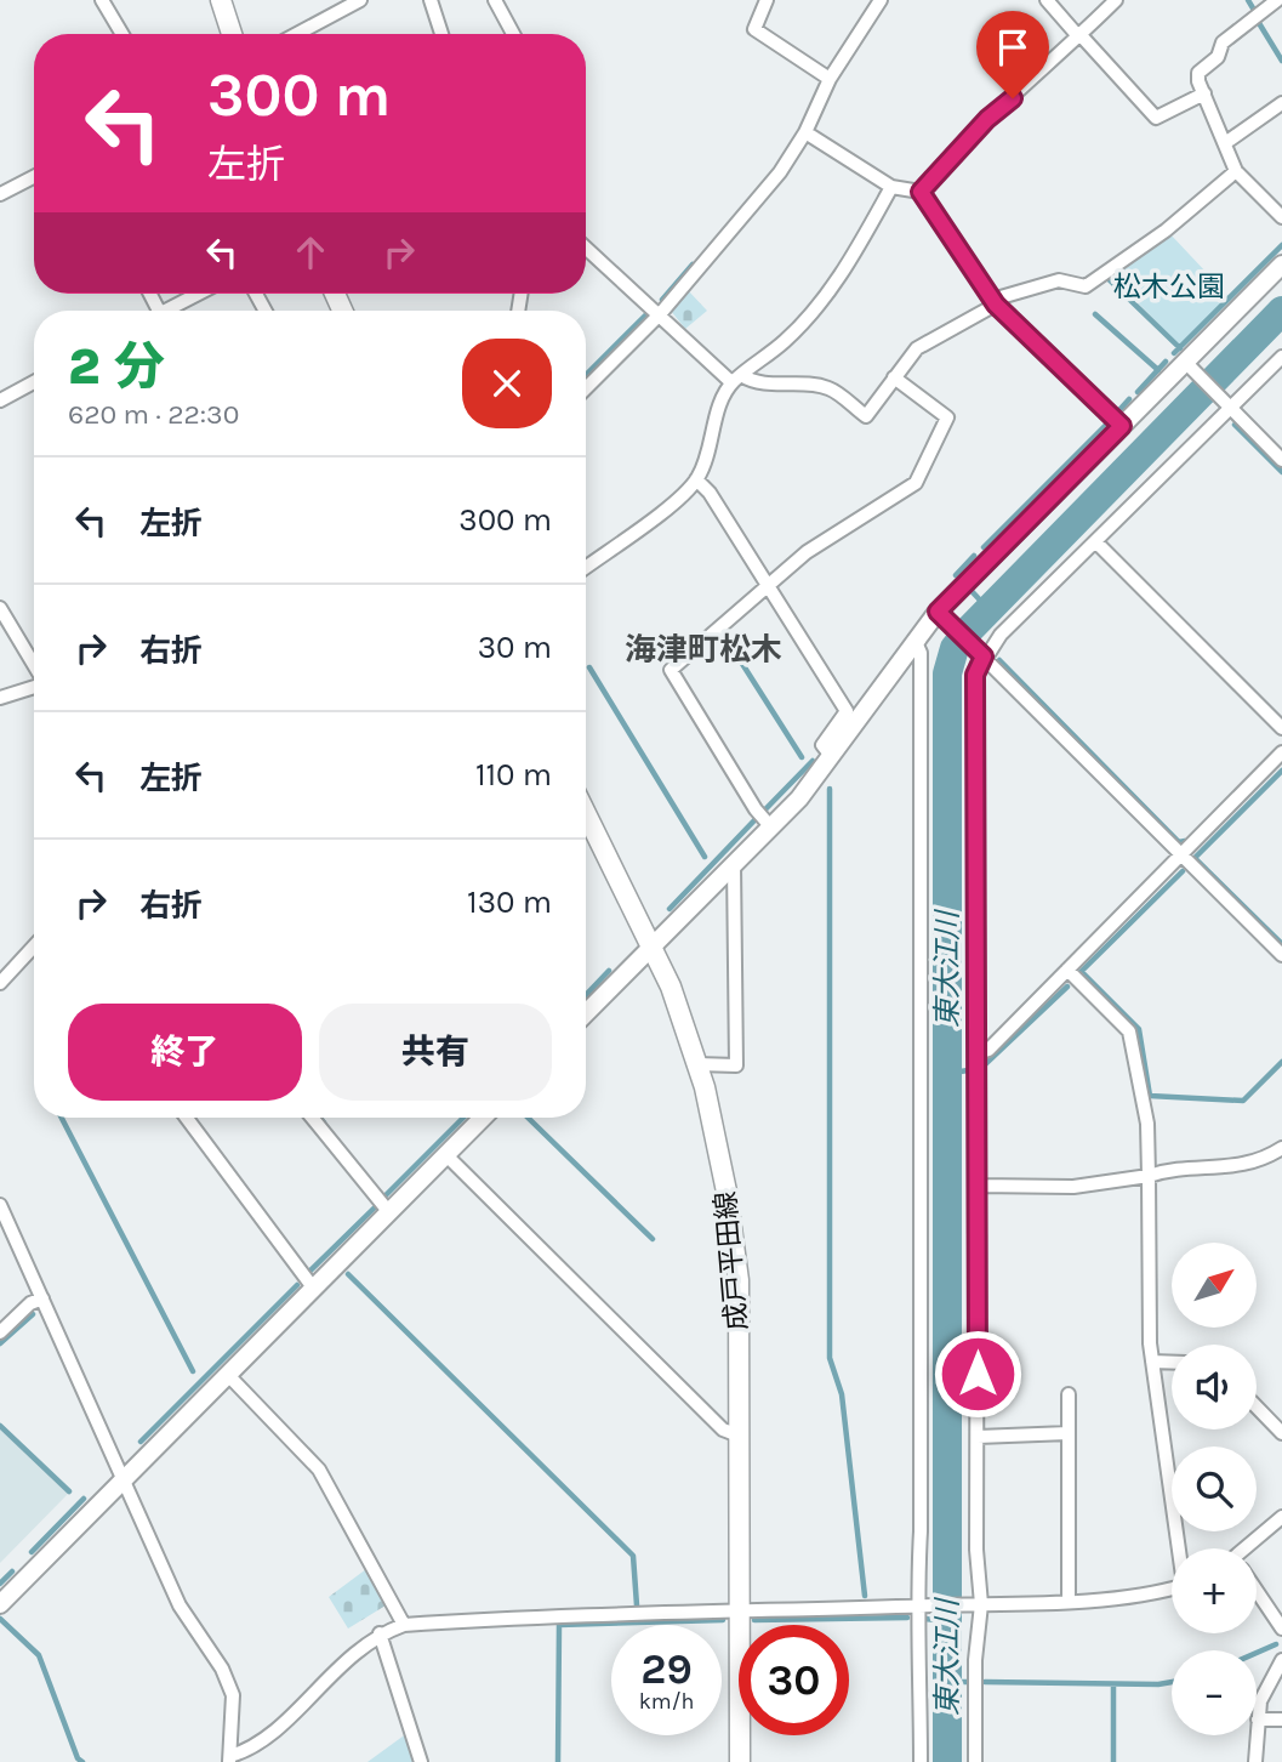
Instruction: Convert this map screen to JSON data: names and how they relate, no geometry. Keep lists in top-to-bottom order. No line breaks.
{"streets":{"main road":["成戸平田線"]},"districts":["海津町松木"],"water":["東大江川"],"parks":["松木公園"],"north":"top right","page":{"turn":["300 m","左折"],"heading":["2 分","620 m · 22:30"],"list":[{"name":"左折","value":"300 m"},{"name":"右折","value":"30 m"},{"name":"左折","value":"110 m"},{"name":"右折","value":"130 m"}],"buttons":["終了","共有"],"map_buttons":["+","−"],"speed":"29 km/h","limit":"30"}}
